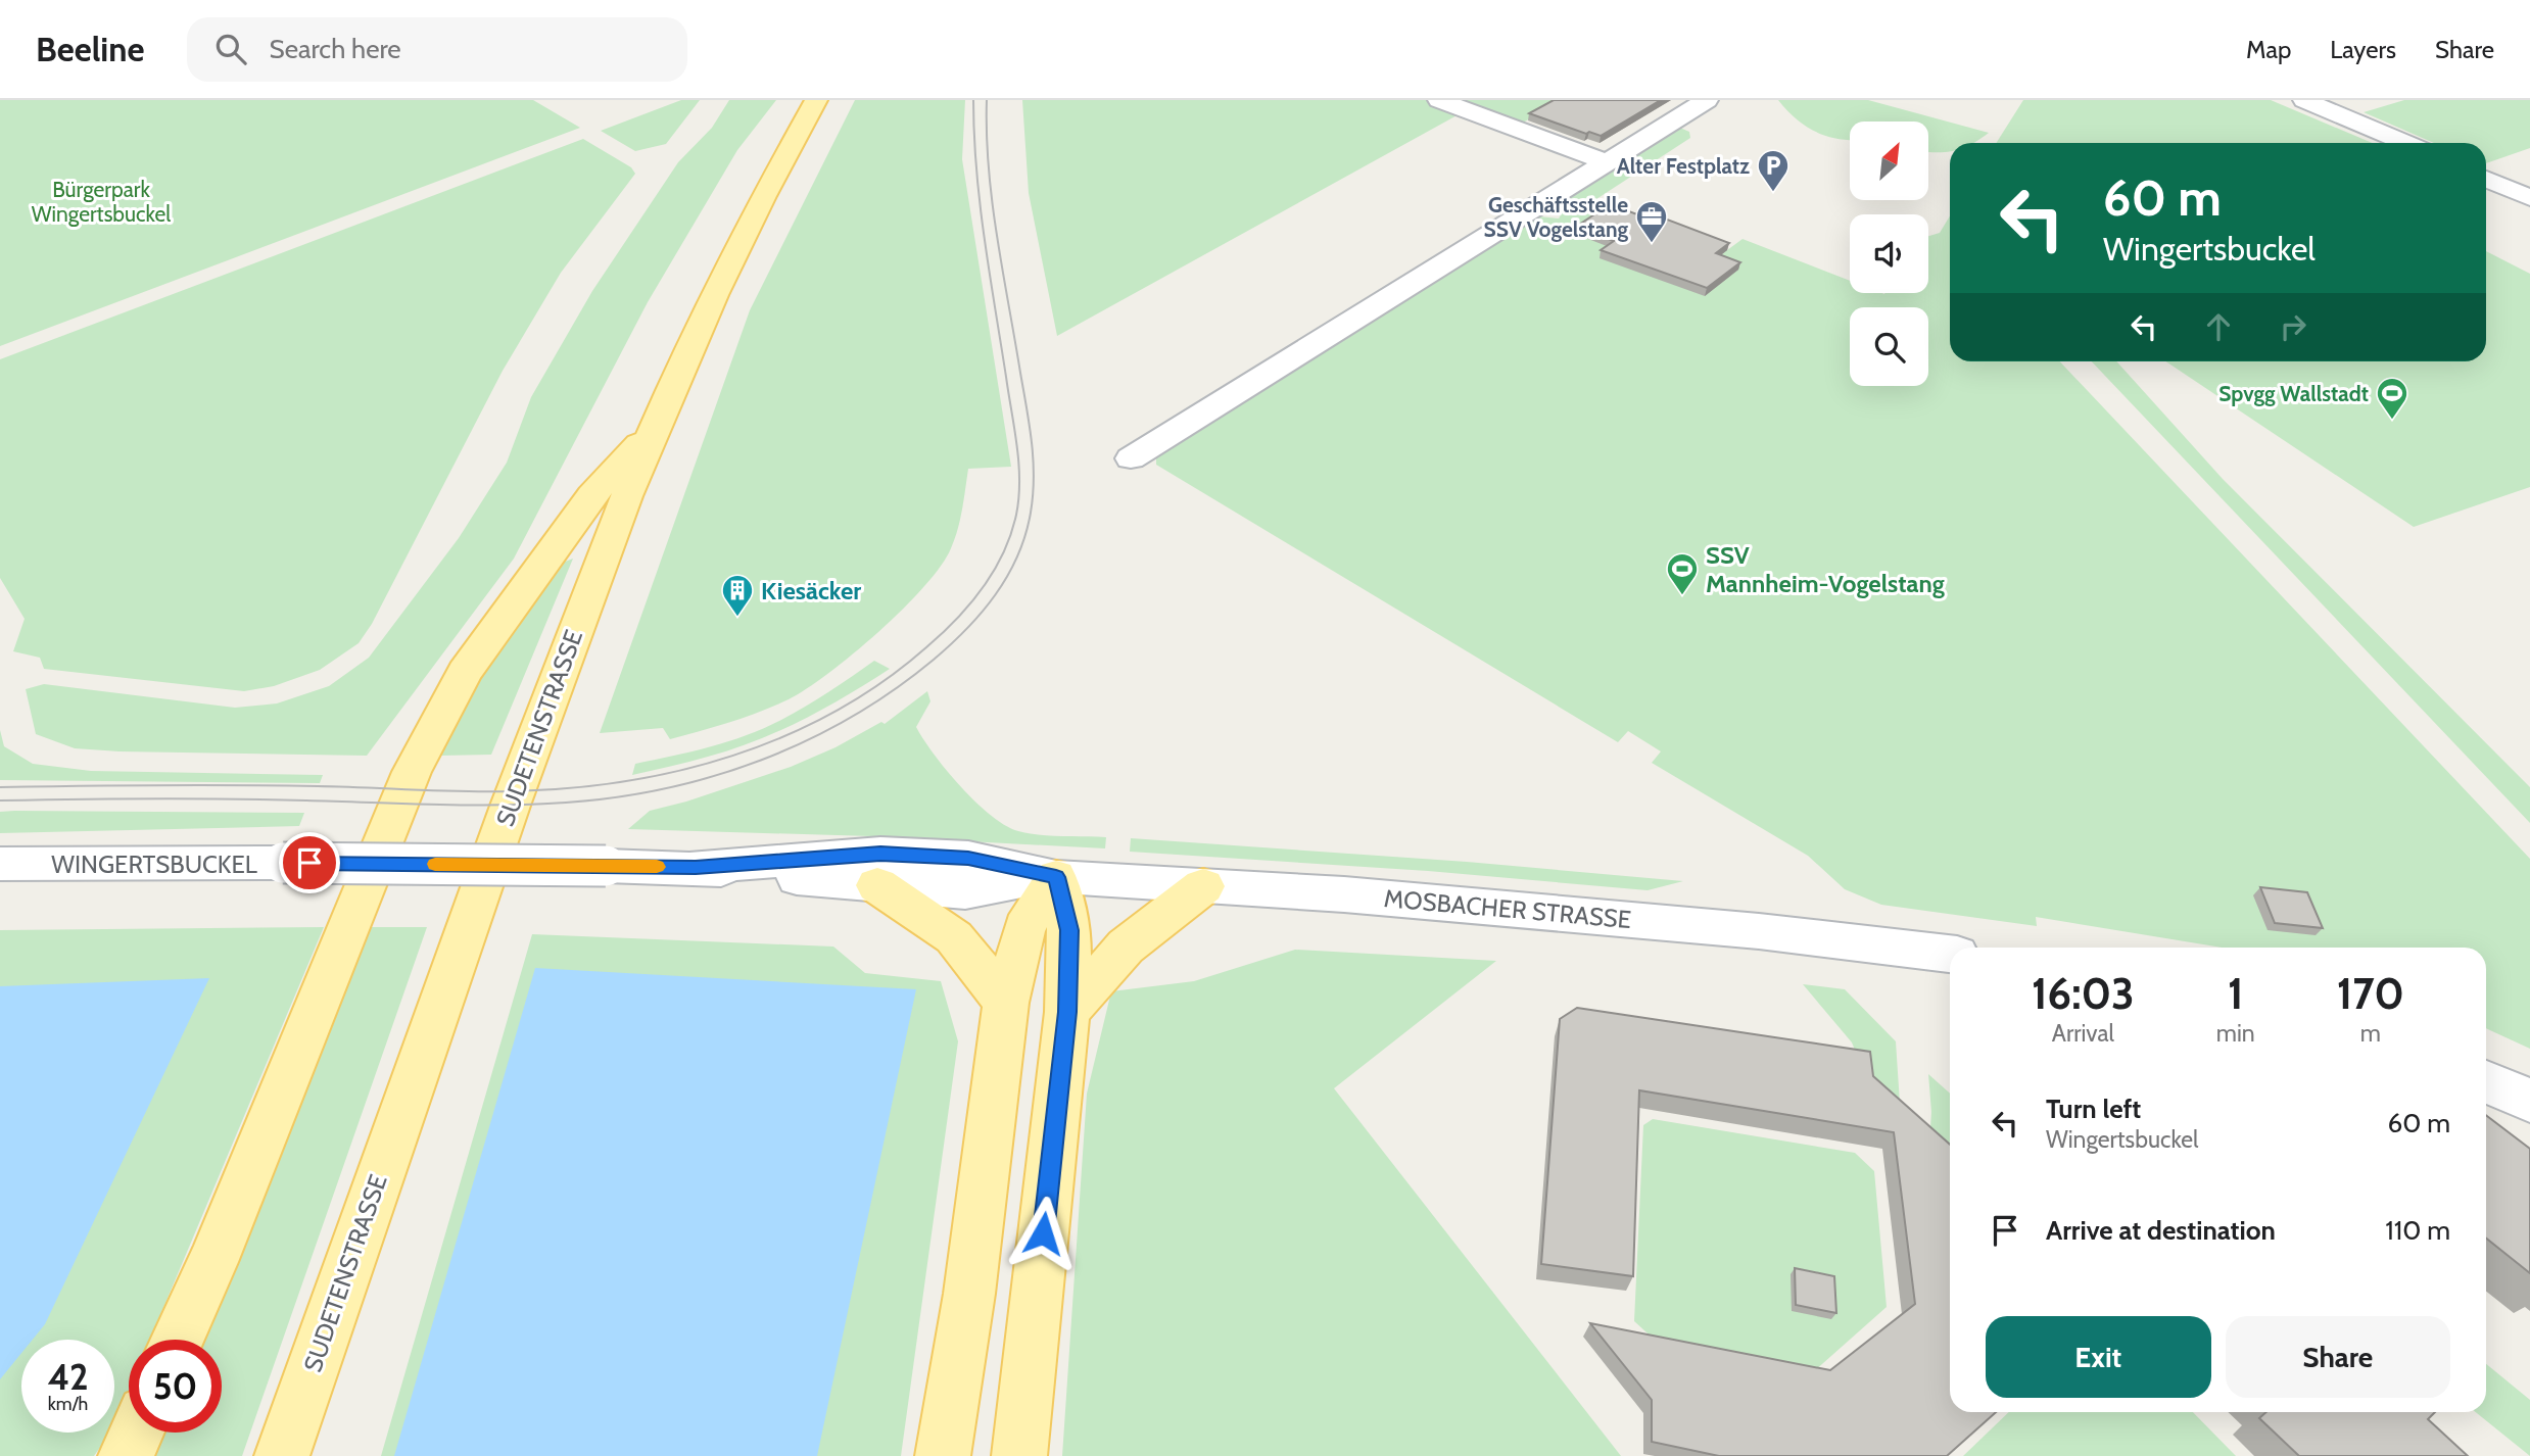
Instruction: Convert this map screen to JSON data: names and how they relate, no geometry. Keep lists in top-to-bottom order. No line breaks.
{"streets":{"main road":["SUDETENSTRASSE"],"street":["WINGERTSBUCKEL","MOSBACHER STRASSE"]},"crossings":[["WINGERTSBUCKEL","MOSBACHER STRASSE"]],"parks":["Bürgerpark Wingertsbuckel"],"places":{"parking":["Alter Festplatz"],"office":["Geschäftsstelle SSV Vogelstang"],"sports":["Spvgg Wallstadt","SSV Mannheim-Vogelstang"],"building":["Kiesäcker"]},"north":"top right","page":{"header":"Beeline","search":"Search here","nav":["Map","Layers","Share"],"turn":["60 m","Wingertsbuckel"],"eta":["16:03","Arrival","1","min","170","m"],"list":[{"name":"Turn left","note":"Wingertsbuckel","value":"60 m"},{"name":"Arrive at destination","value":"110 m"}],"buttons":["Exit","Share"],"speed":"42 km/h","limit":"50"}}
